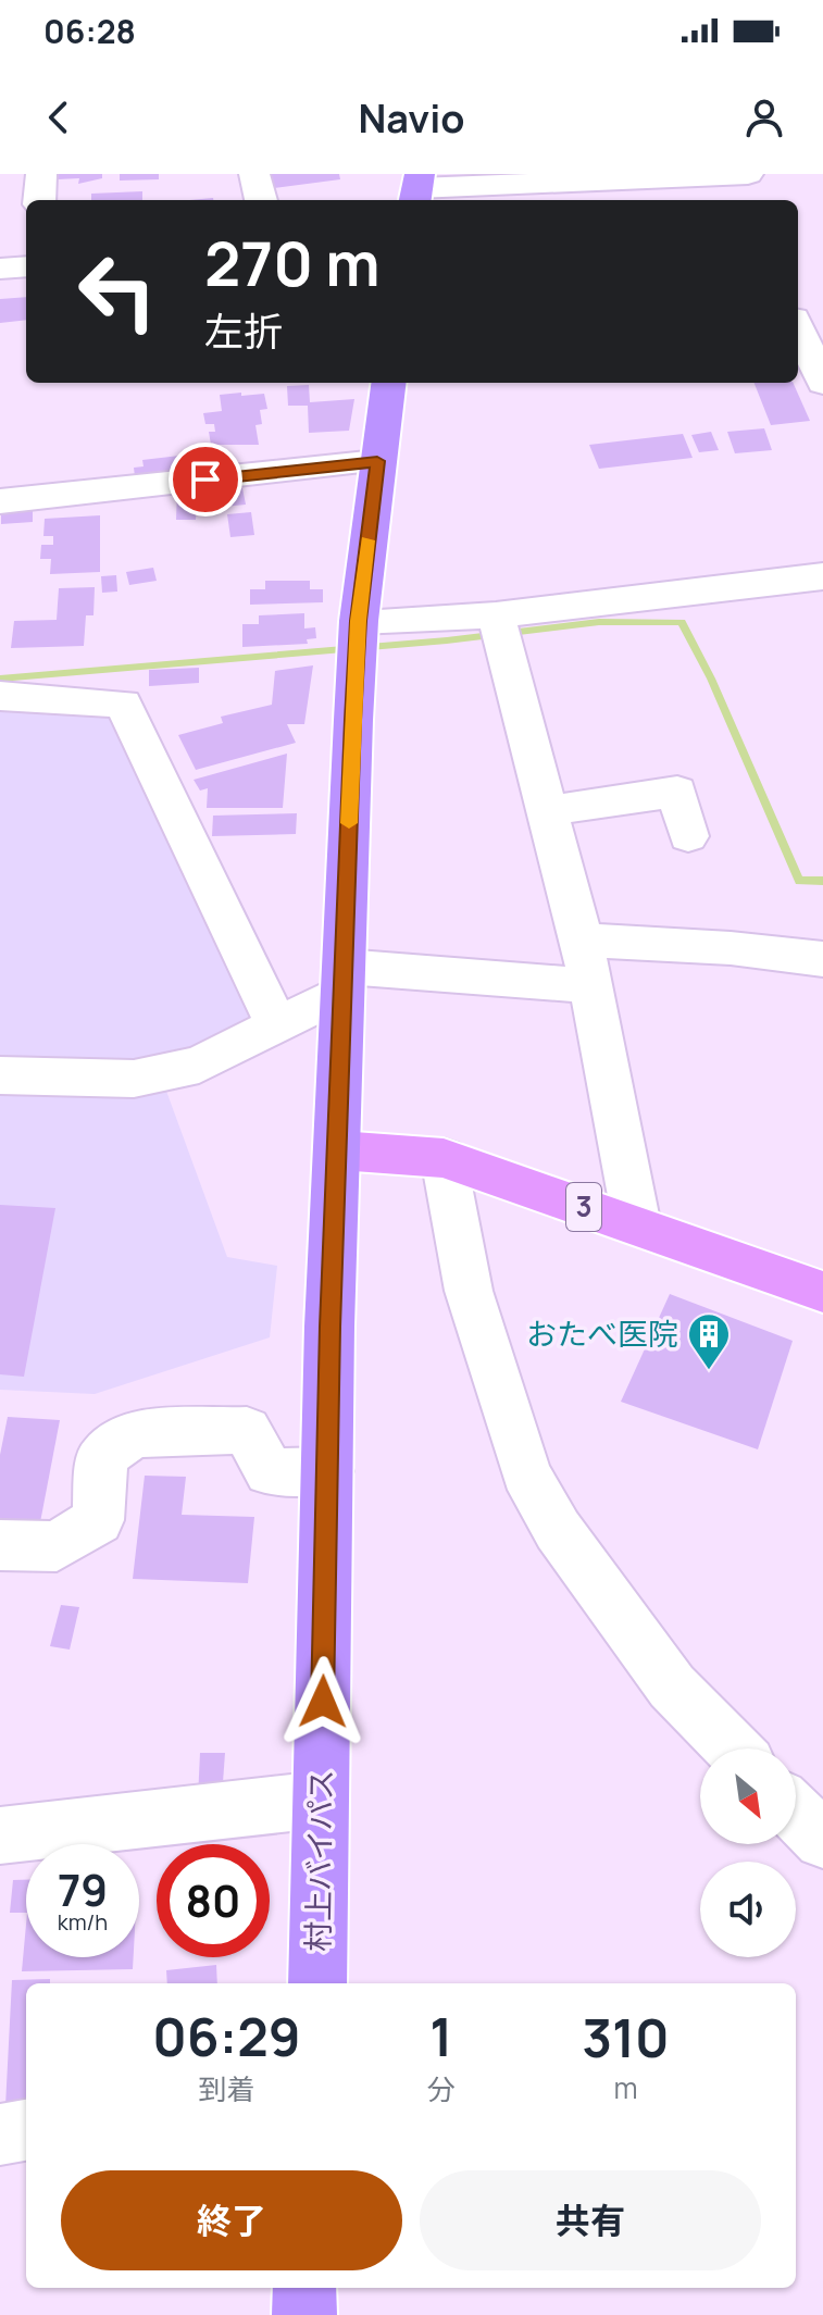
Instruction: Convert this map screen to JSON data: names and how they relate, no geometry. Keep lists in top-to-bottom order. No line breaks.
{"streets":{"highway":["村上バイパス"],"main road":["3"]},"crossings":[["3","村上バイパス"]],"places":{"building":["おたべ医院"]},"north":"bottom right","page":{"status":"06:28","header":"Navio","turn":["270 m","左折"],"speed":"79 km/h","limit":"80","eta":["06:29","到着","1","分","310","m"],"buttons":["終了","共有"]}}
